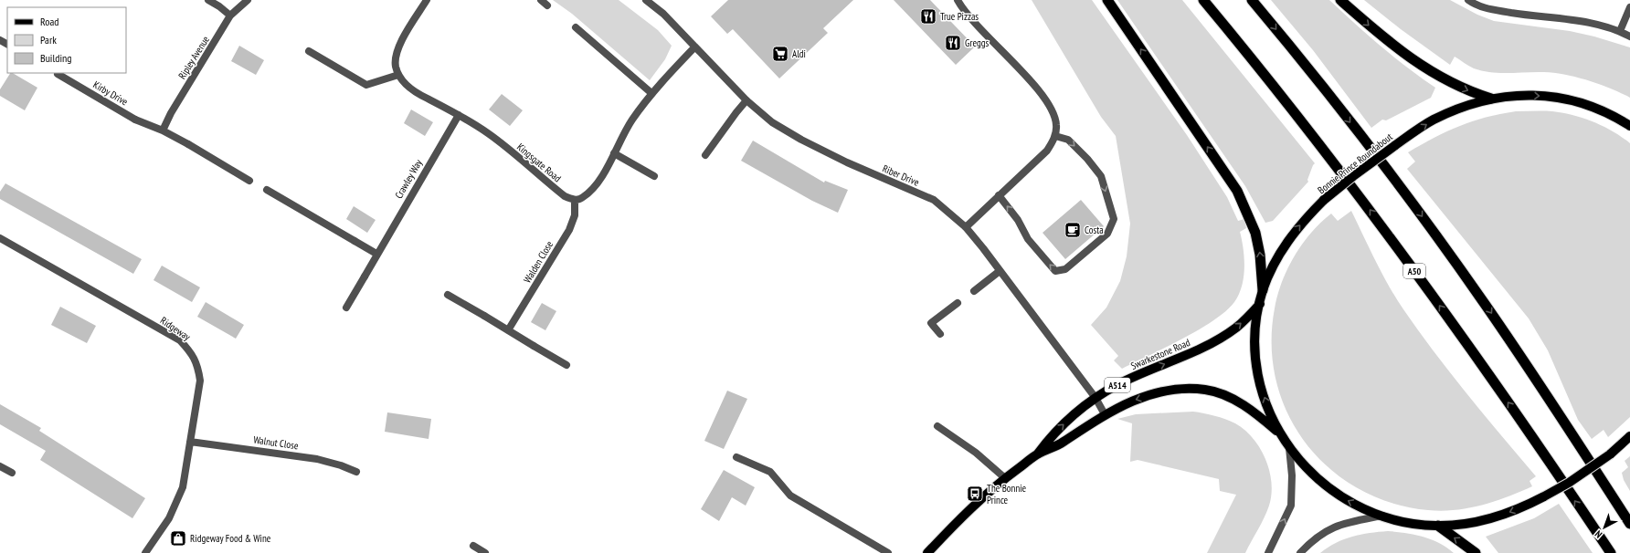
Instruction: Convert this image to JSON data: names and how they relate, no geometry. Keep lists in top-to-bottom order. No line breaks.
{"streets":{"highway":["A50"],"main road":["Bonnie Prince Roundabout","Swarkestone Road","A514"],"street":["Ripley Avenue","Kirby Drive","Kingsgate Road","Riber Drive","Crawley Way","Walden Close","Ridgeway","Walnut Close"]},"crossings":[["Ripley Avenue","Kirby Drive"],["Kingsgate Road","Crawley Way"],["Kingsgate Road","Walden Close"],["Bonnie Prince Roundabout","Swarkestone Road"],["Riber Drive","Swarkestone Road"],["Ridgeway","Walnut Close"]],"places":{"restaurant":["True Pizzas","Greggs"],"supermarket":["Aldi"],"cafe":["Costa"],"bus stop":["The Bonnie Prince"],"shop":["Ridgeway Food & Wine"]},"legend":["Road","Park","Building"],"north":"bottom left"}
